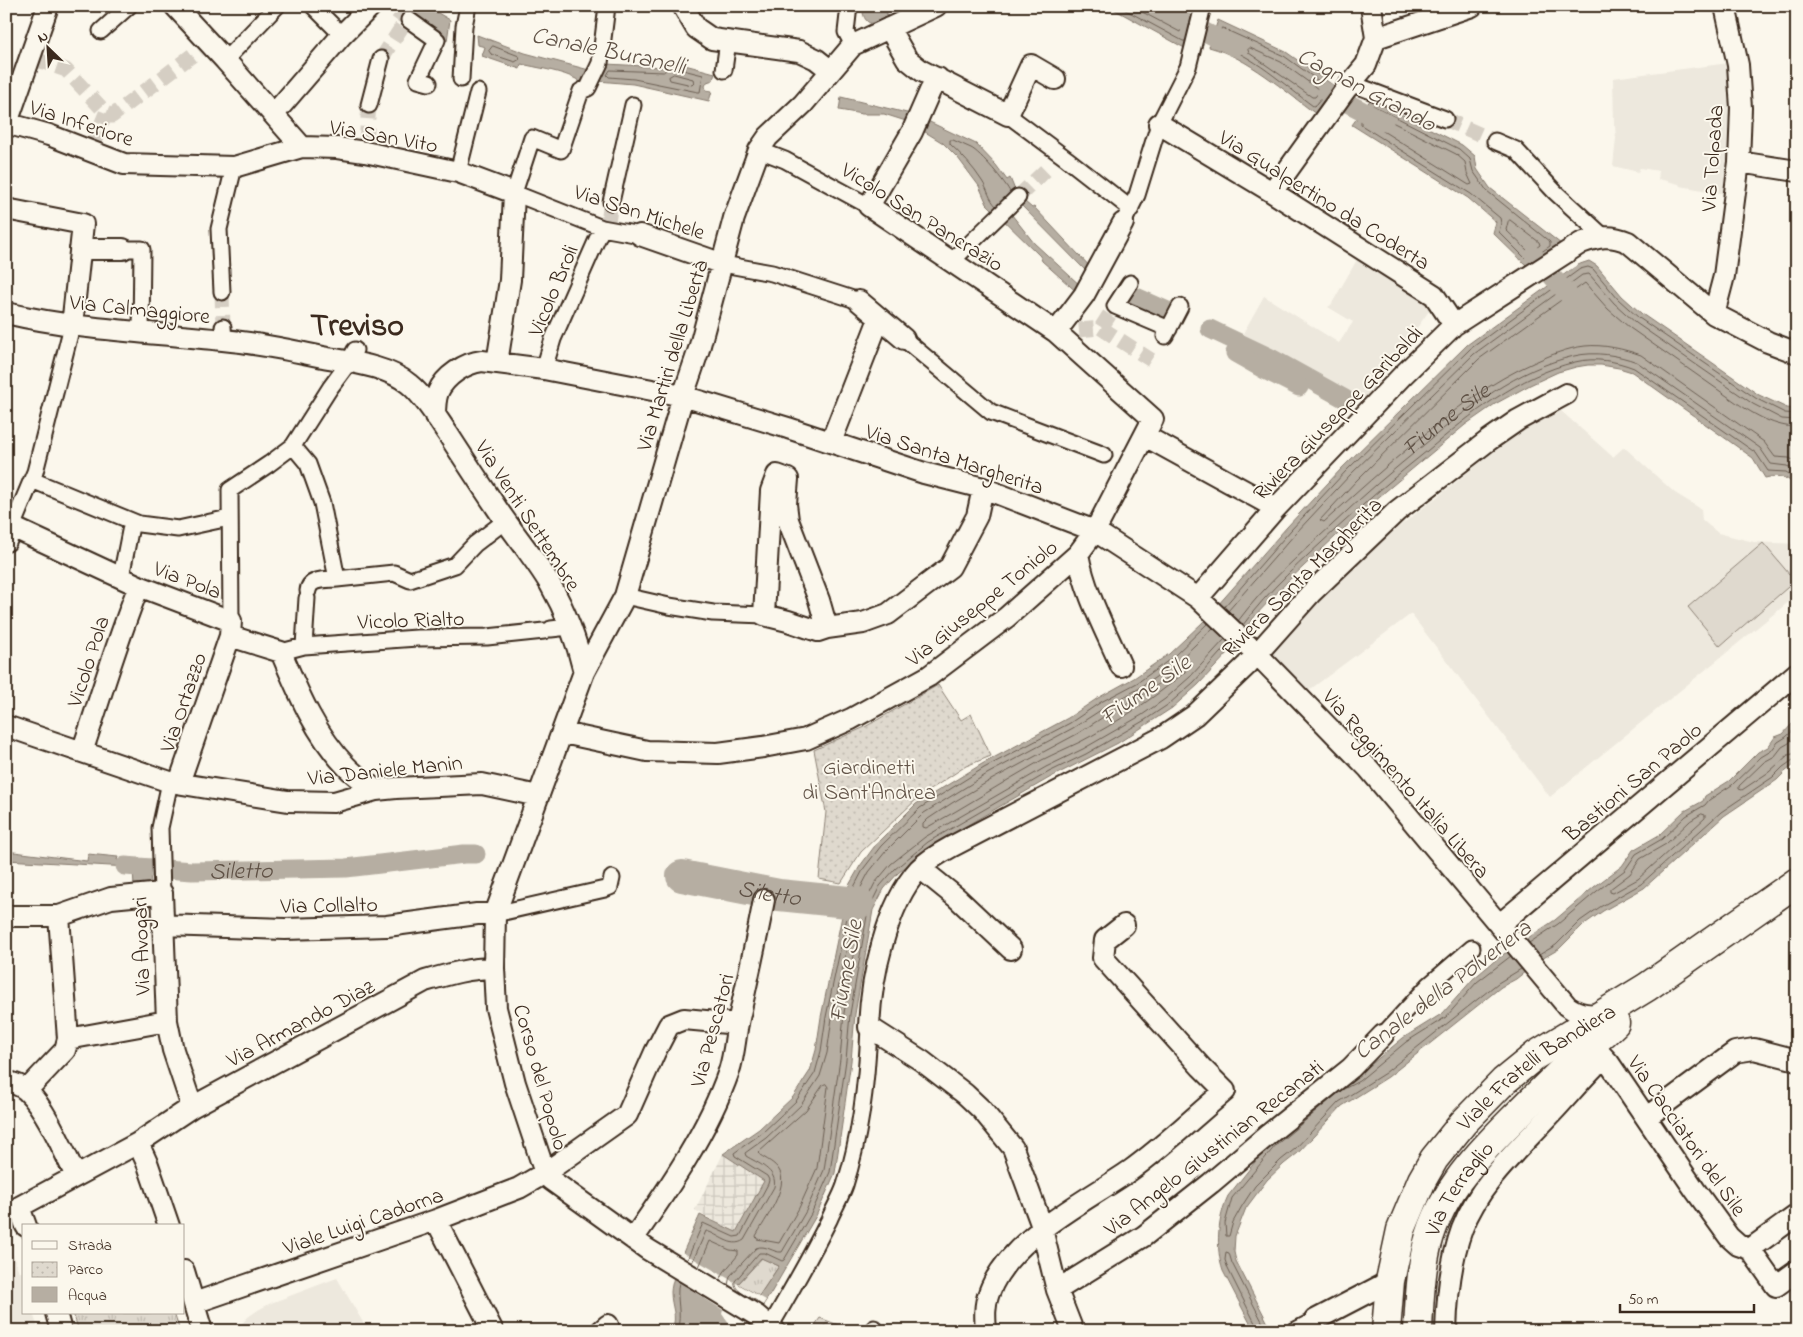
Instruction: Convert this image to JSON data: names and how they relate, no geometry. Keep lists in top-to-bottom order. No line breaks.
{"streets":{"main road":["Viale Fratelli Bandiera","Via Terraglio"],"street":["Via Inferiore","Via San Vito","Via Tolpada","Via Gualpertino da Coderta","Via San Michele","Vicolo San Pancrazio","Vicolo Broli","Via Calmaggiore","Via Martiri della Libertà","Riviera Giuseppe Garibaldi","Via Santa Margherita","Via Venti Settembre","Riviera Santa Margherita","Via Pola","Via Giuseppe Toniolo","Vicolo Rialto","Vicolo Pola","Via Ortazzo","Via Daniele Manin","Bastioni San Paolo","Via Reggimento Italia Libera","Via Collalto","Via Avogari","Via Armando Diaz","Via Pescatori","Corso del Popolo","Via Cacciatori del Sile","Via Angelo Giustinian Recanati","Viale Luigi Cadorna"]},"crossings":[["Via Inferiore","Via San Vito"],["Via San Vito","Via San Michele"],["Via Gualpertino da Coderta","Riviera Giuseppe Garibaldi"],["Via San Michele","Vicolo Broli"],["Via San Michele","Via Martiri della Libertà"],["Vicolo San Pancrazio","Via Martiri della Libertà"],["Vicolo San Pancrazio","Riviera Giuseppe Garibaldi"],["Vicolo San Pancrazio","Via Giuseppe Toniolo"],["Vicolo Broli","Via Santa Margherita"],["Via Calmaggiore","Via Venti Settembre"],["Via Martiri della Libertà","Via Santa Margherita"],["Via Martiri della Libertà","Via Venti Settembre"],["Via Martiri della Libertà","Corso del Popolo"],["Riviera Giuseppe Garibaldi","Via Santa Margherita"],["Riviera Giuseppe Garibaldi","Via Reggimento Italia Libera"],["Via Santa Margherita","Via Venti Settembre"],["Via Santa Margherita","Via Giuseppe Toniolo"],["Via Santa Margherita","Via Reggimento Italia Libera"],["Via Venti Settembre","Vicolo Rialto"],["Via Venti Settembre","Corso del Popolo"],["Riviera Santa Margherita","Via Reggimento Italia Libera"],["Riviera Santa Margherita","Corso del Popolo"],["Via Pola","Vicolo Rialto"],["Via Pola","Vicolo Pola"],["Via Pola","Via Ortazzo"],["Via Giuseppe Toniolo","Corso del Popolo"],["Vicolo Pola","Via Daniele Manin"],["Via Ortazzo","Via Daniele Manin"],["Via Ortazzo","Via Avogari"],["Via Daniele Manin","Via Avogari"],["Via Daniele Manin","Corso del Popolo"],["Bastioni San Paolo","Via Reggimento Italia Libera"],["Via Reggimento Italia Libera","Viale Fratelli Bandiera"],["Via Collalto","Via Avogari"],["Via Collalto","Corso del Popolo"],["Via Avogari","Via Armando Diaz"],["Via Armando Diaz","Corso del Popolo"],["Via Pescatori","Corso del Popolo"],["Via Pescatori","Viale Luigi Cadorna"],["Viale Fratelli Bandiera","Via Cacciatori del Sile"],["Viale Fratelli Bandiera","Via Terraglio"],["Corso del Popolo","Viale Luigi Cadorna"],["Via Cacciatori del Sile","Via Terraglio"]],"districts":["Treviso"],"water":["Canale Buranelli","Cagnan Grando","Fiume Sile","Siletto","Canale della Polveriera"],"parks":["Giardinetti di Sant'Andrea"],"legend":["Strada","Parco","Acqua"],"scale_bar":"50 m","north":"top left"}
